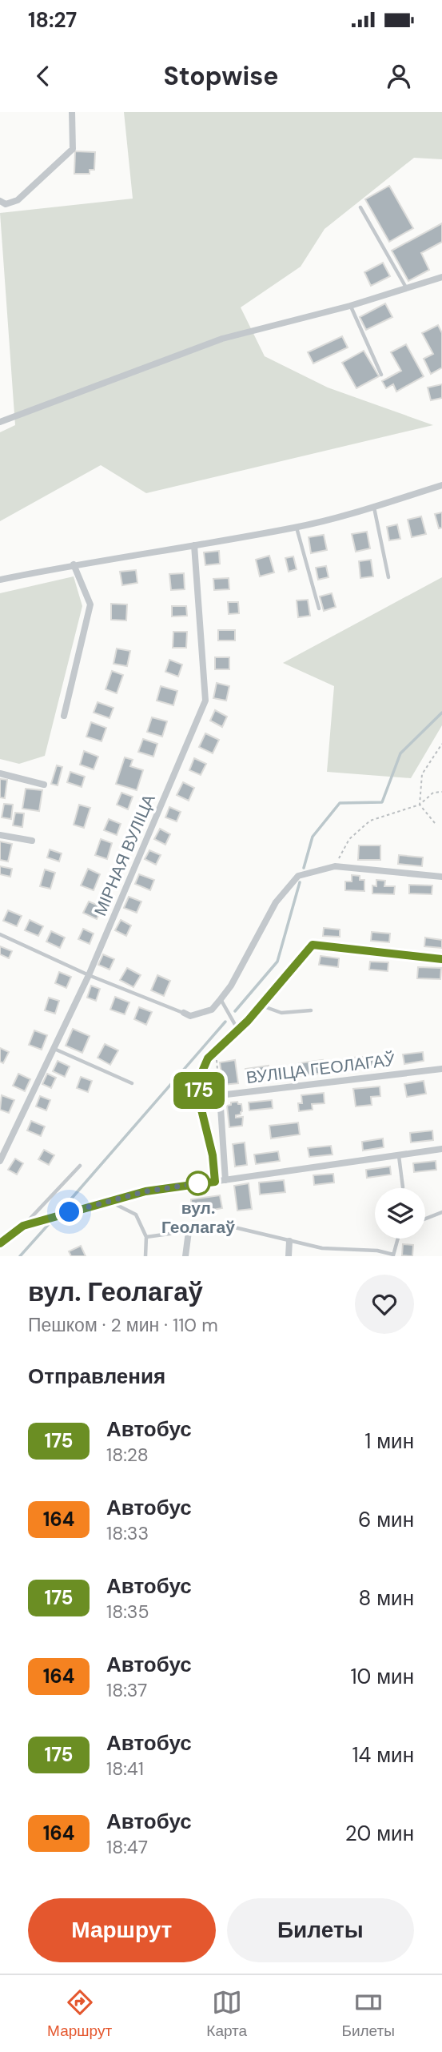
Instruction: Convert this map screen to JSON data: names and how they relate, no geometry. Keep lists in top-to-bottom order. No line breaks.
{"streets":{"street":["МІРНАЯ ВУЛІЦА","ВУЛІЦА ГЕОЛАГАЎ"]},"places":["вул. Геолагаў"],"lines":["bus line 175"],"page":{"status":"18:27","header":"Stopwise","on_map":"175","heading":[["вул. Геолагаў","Пешком · 2 мин · 110 m"],"Отправления"],"list":[{"mark":"175","name":"Автобус","note":"18:28","value":"1 мин"},{"mark":"164","name":"Автобус","note":"18:33","value":"6 мин"},{"mark":"175","name":"Автобус","note":"18:35","value":"8 мин"},{"mark":"164","name":"Автобус","note":"18:37","value":"10 мин"},{"mark":"175","name":"Автобус","note":"18:41","value":"14 мин"},{"mark":"164","name":"Автобус","note":"18:47","value":"20 мин"}],"buttons":["Маршрут","Билеты"],"tabs":["Маршрут","Карта","Билеты"]}}
